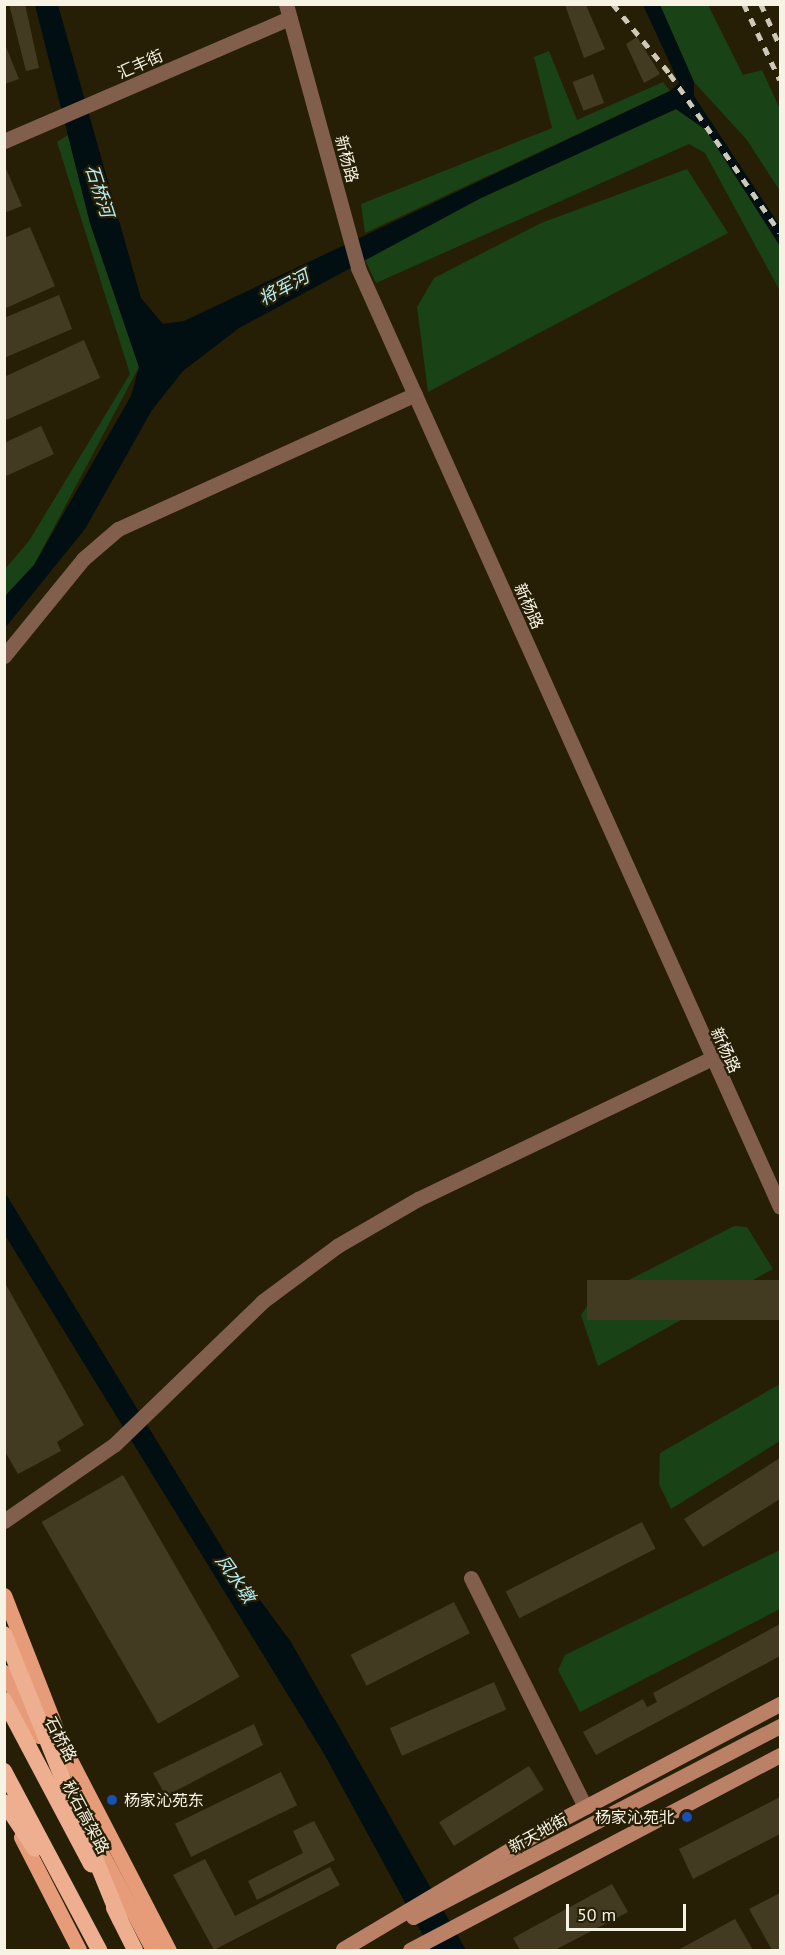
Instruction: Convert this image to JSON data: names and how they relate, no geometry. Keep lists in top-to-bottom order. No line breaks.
{"streets":{"highway":["秋石高架路"],"main road":["石桥路","新天地街"],"street":["汇丰街","新杨路"]},"crossings":[["汇丰街","新杨路"]],"water":["石桥河","将军河","凤水墩"],"places":["杨家沁苑东","杨家沁苑北"],"scale_bar":"50 m"}
